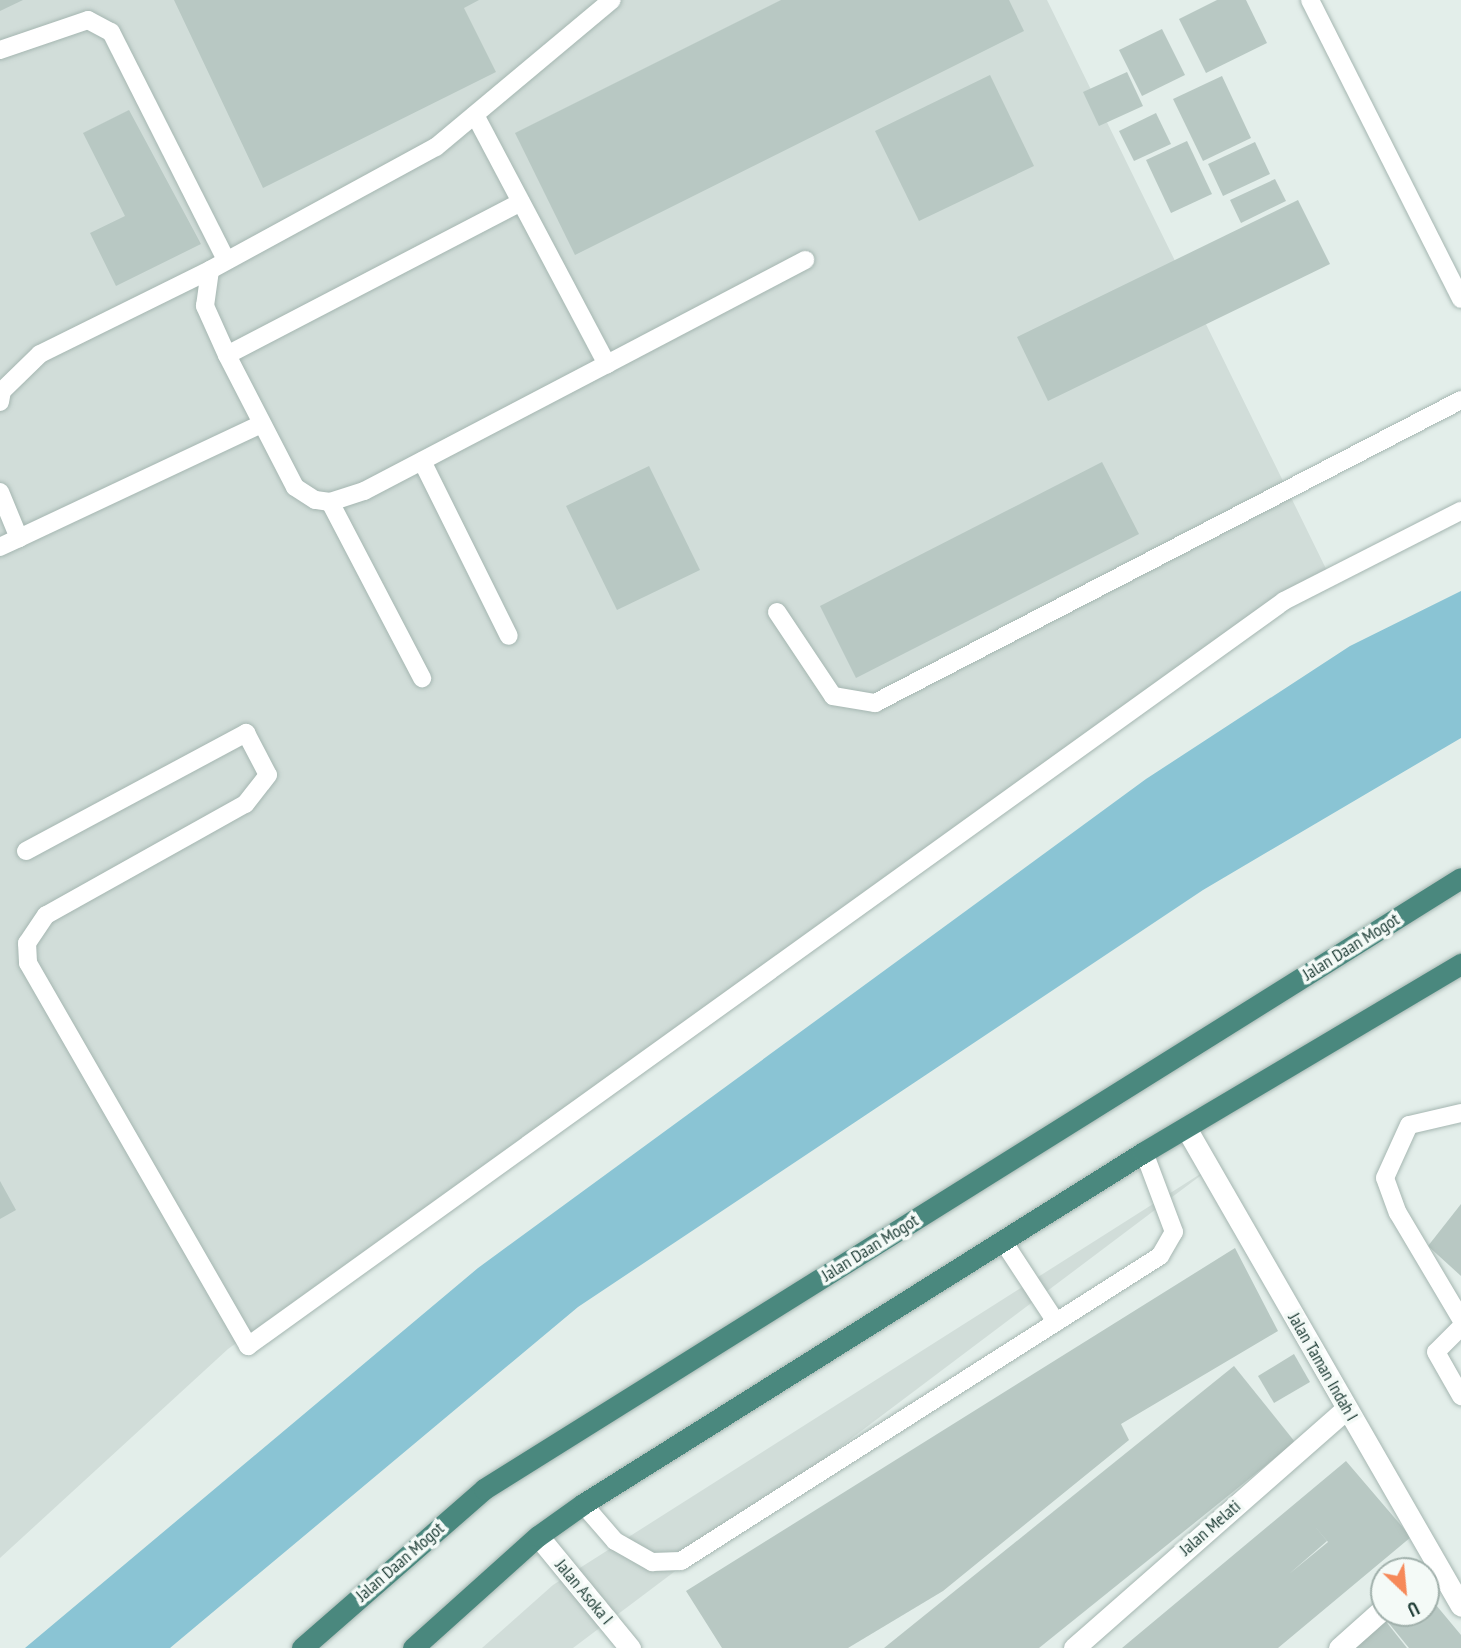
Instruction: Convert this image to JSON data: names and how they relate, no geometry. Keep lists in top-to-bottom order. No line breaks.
{"streets":{"highway":["Jalan Daan Mogot"],"street":["Jalan Taman Indah I","Jalan Melati","Jalan Asoka I"]},"crossings":[["Jalan Taman Indah I","Jalan Melati"]],"north":"bottom right"}
